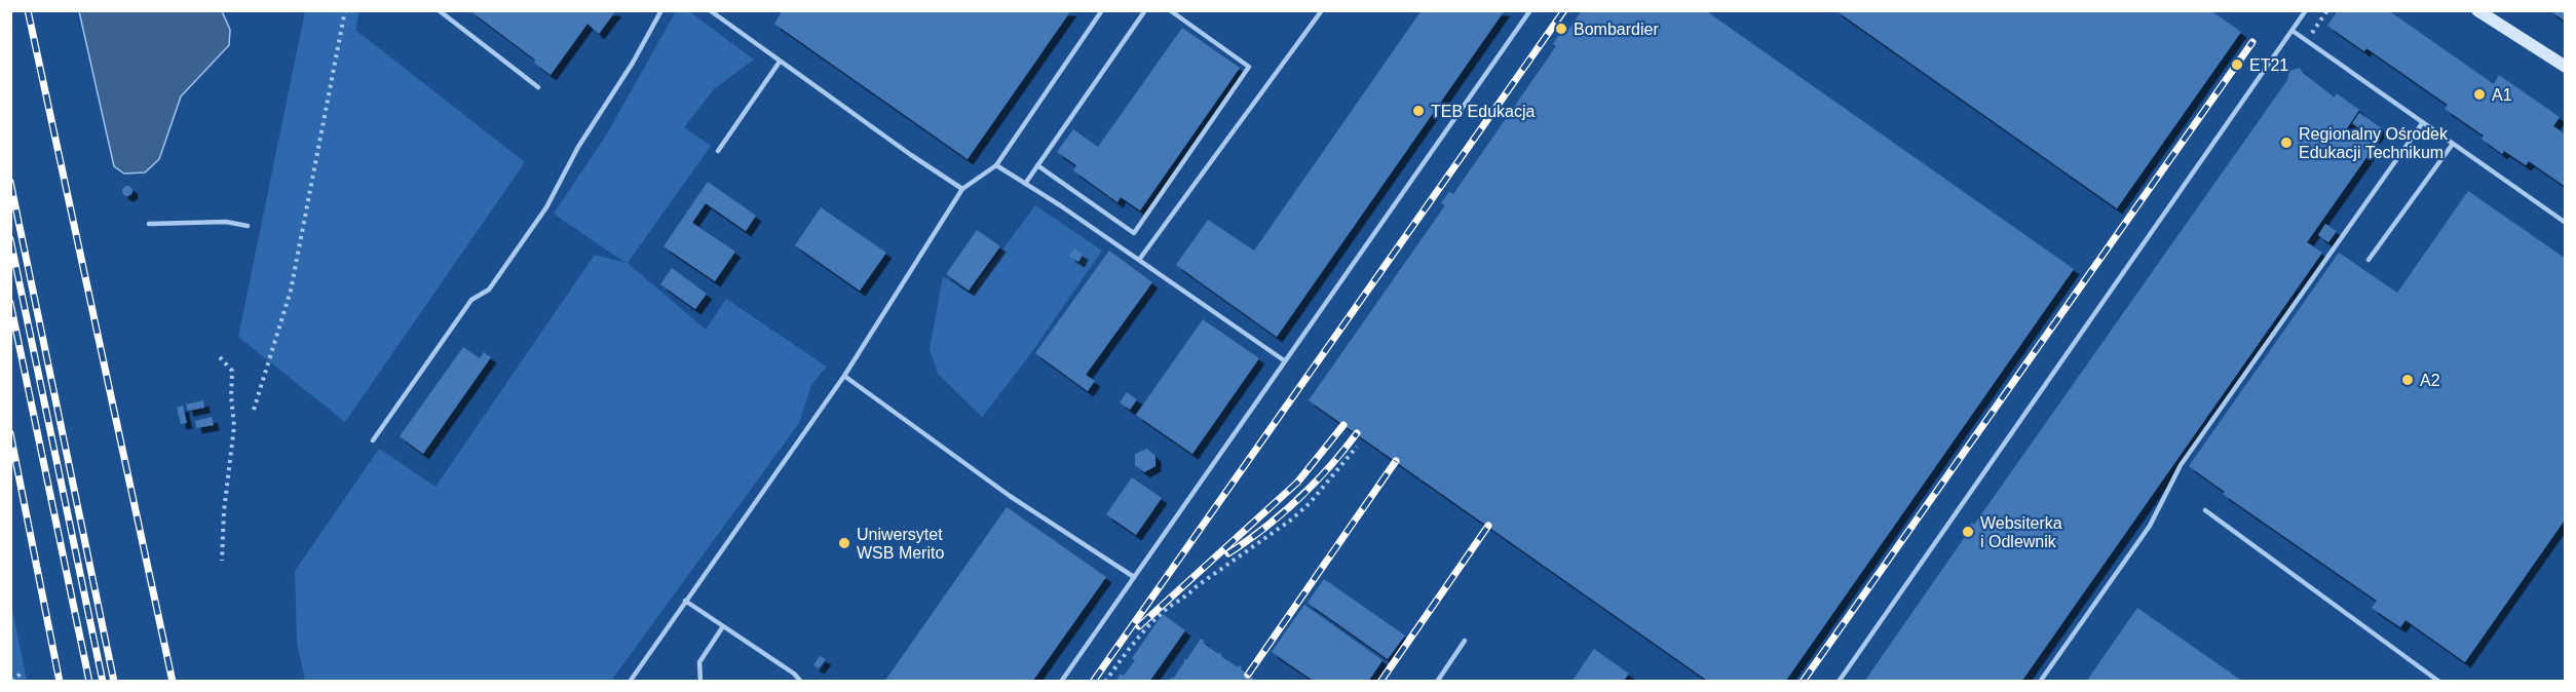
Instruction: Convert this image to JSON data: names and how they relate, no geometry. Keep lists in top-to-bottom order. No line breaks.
{"places":["Bombardier","ET21","A1","TEB Edukacja","Regionalny Ośrodek Edukacji Technikum","A2","Websiterka i Odlewnik","Uniwersytet WSB Merito"]}
